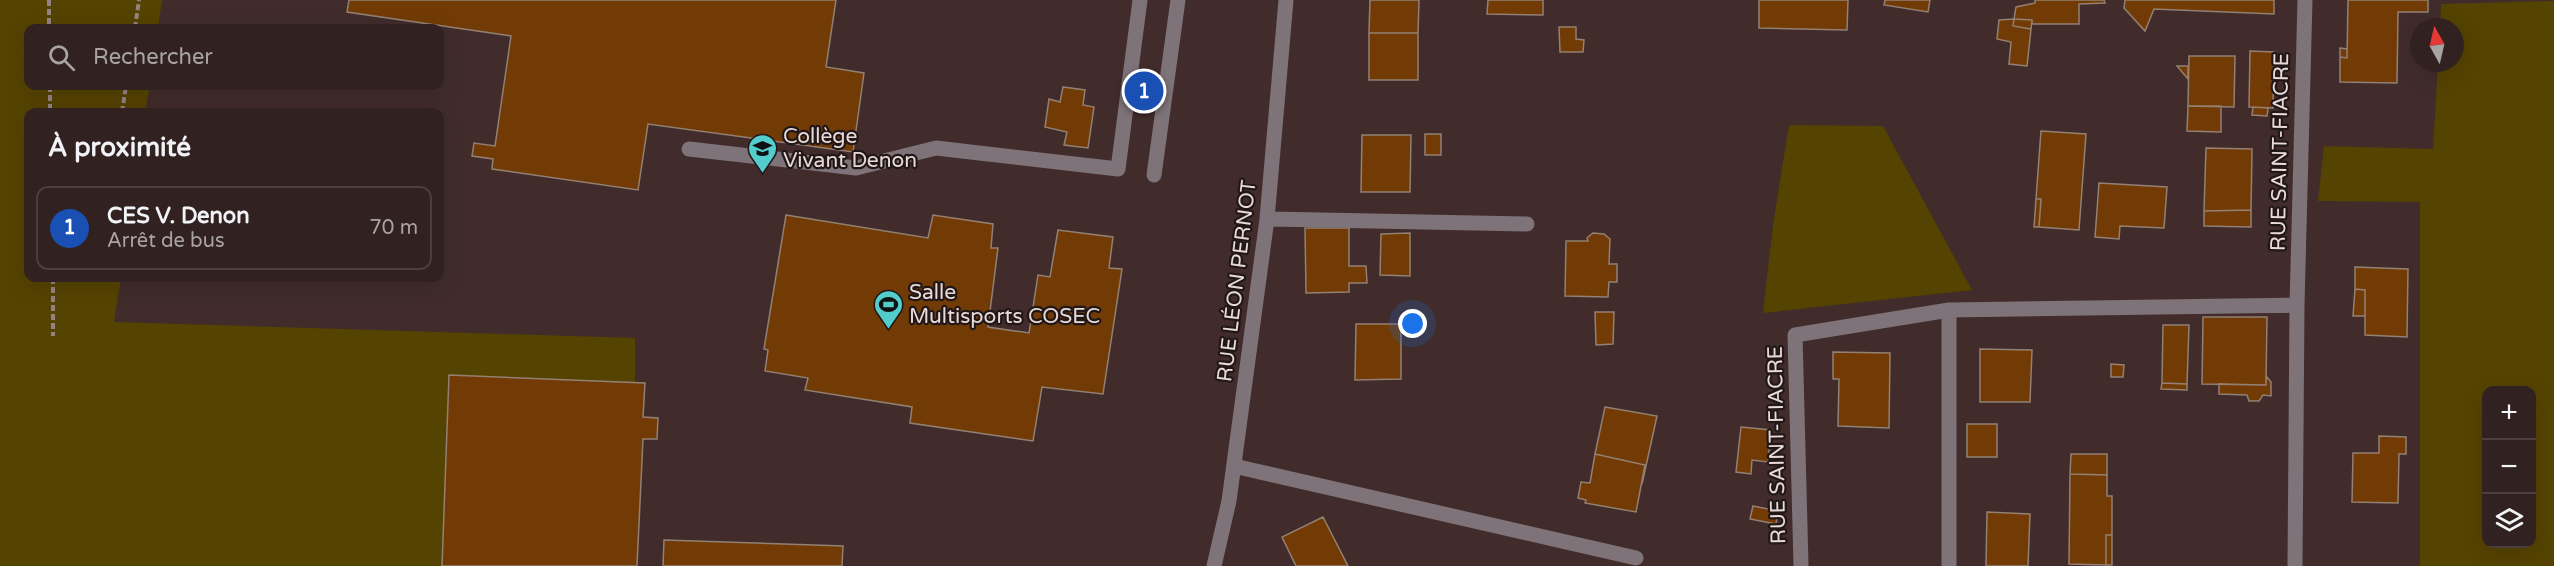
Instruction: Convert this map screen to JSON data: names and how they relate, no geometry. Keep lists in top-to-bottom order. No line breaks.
{"streets":{"street":["RUE SAINT-FIACRE","RUE LÉON PERNOT"]},"places":{"school or university":["Collège Vivant Denon"],"sports":["Salle Multisports COSEC"]},"north":"top","page":{"search":"Rechercher","pins":"1","heading":"À proximité","list":[{"mark":"1","name":"CES V. Denon","note":"Arrêt de bus","value":"70 m"}],"map_buttons":["+","−"]}}
